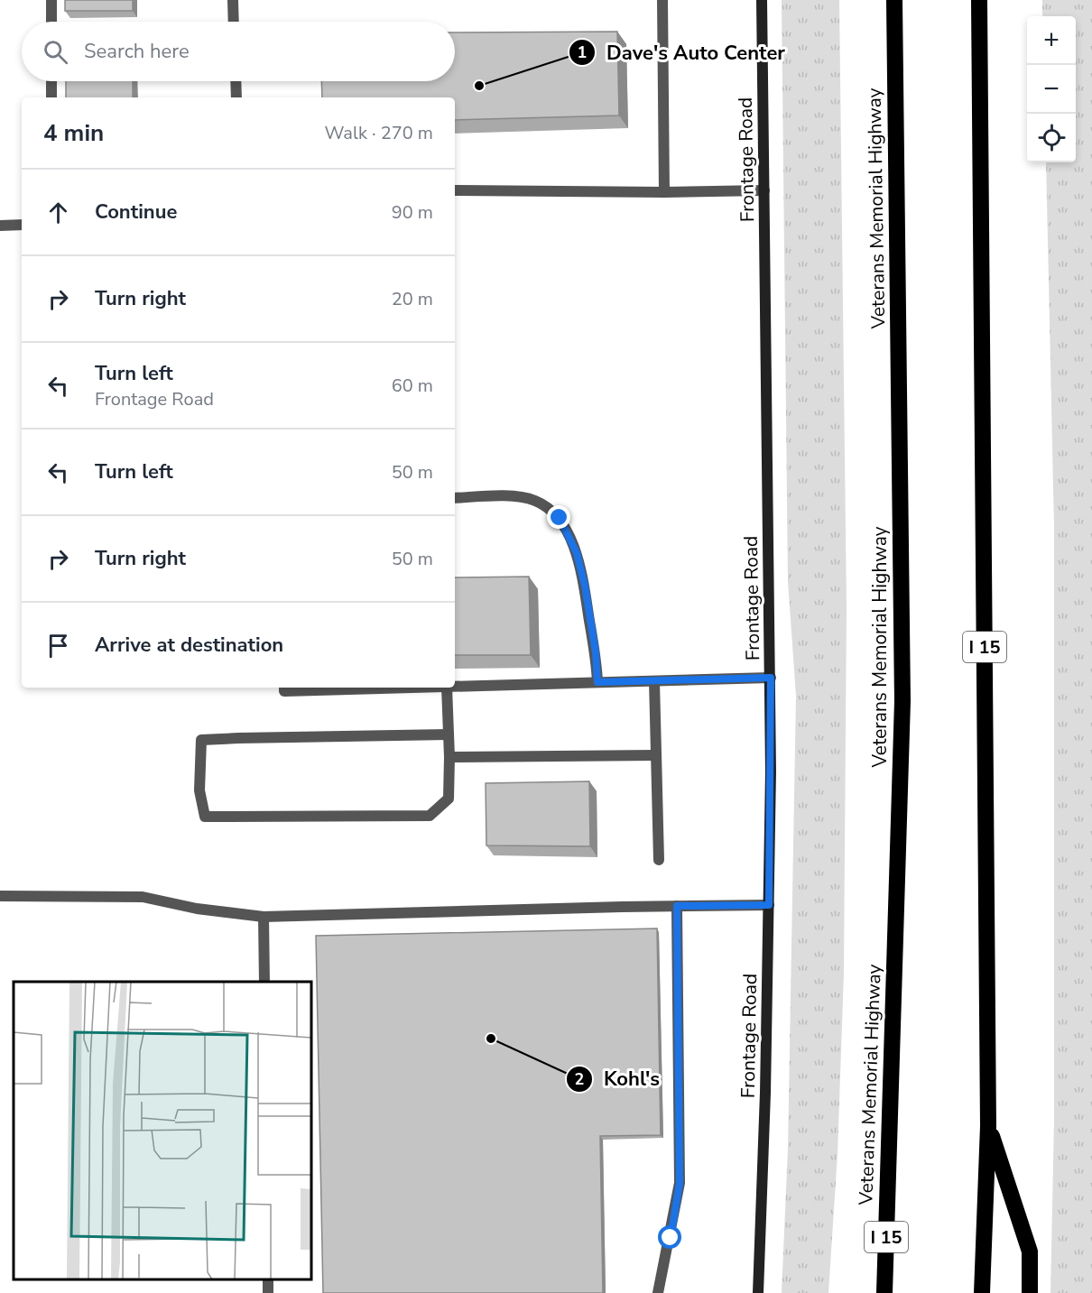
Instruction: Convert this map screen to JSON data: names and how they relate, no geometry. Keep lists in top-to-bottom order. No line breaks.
{"streets":{"highway":["Veterans Memorial Highway","I 15"],"street":["Frontage Road"]},"places":["Dave's Auto Center","Kohl's"],"page":{"map_buttons":["+","−"],"search":"Search here","heading":["4 min","Walk · 270 m"],"list":[["Continue","90 m"],["Turn right","20 m"],["Turn left","Frontage Road","60 m"],["Turn left","50 m"],["Turn right","50 m"],"Arrive at destination"]}}
